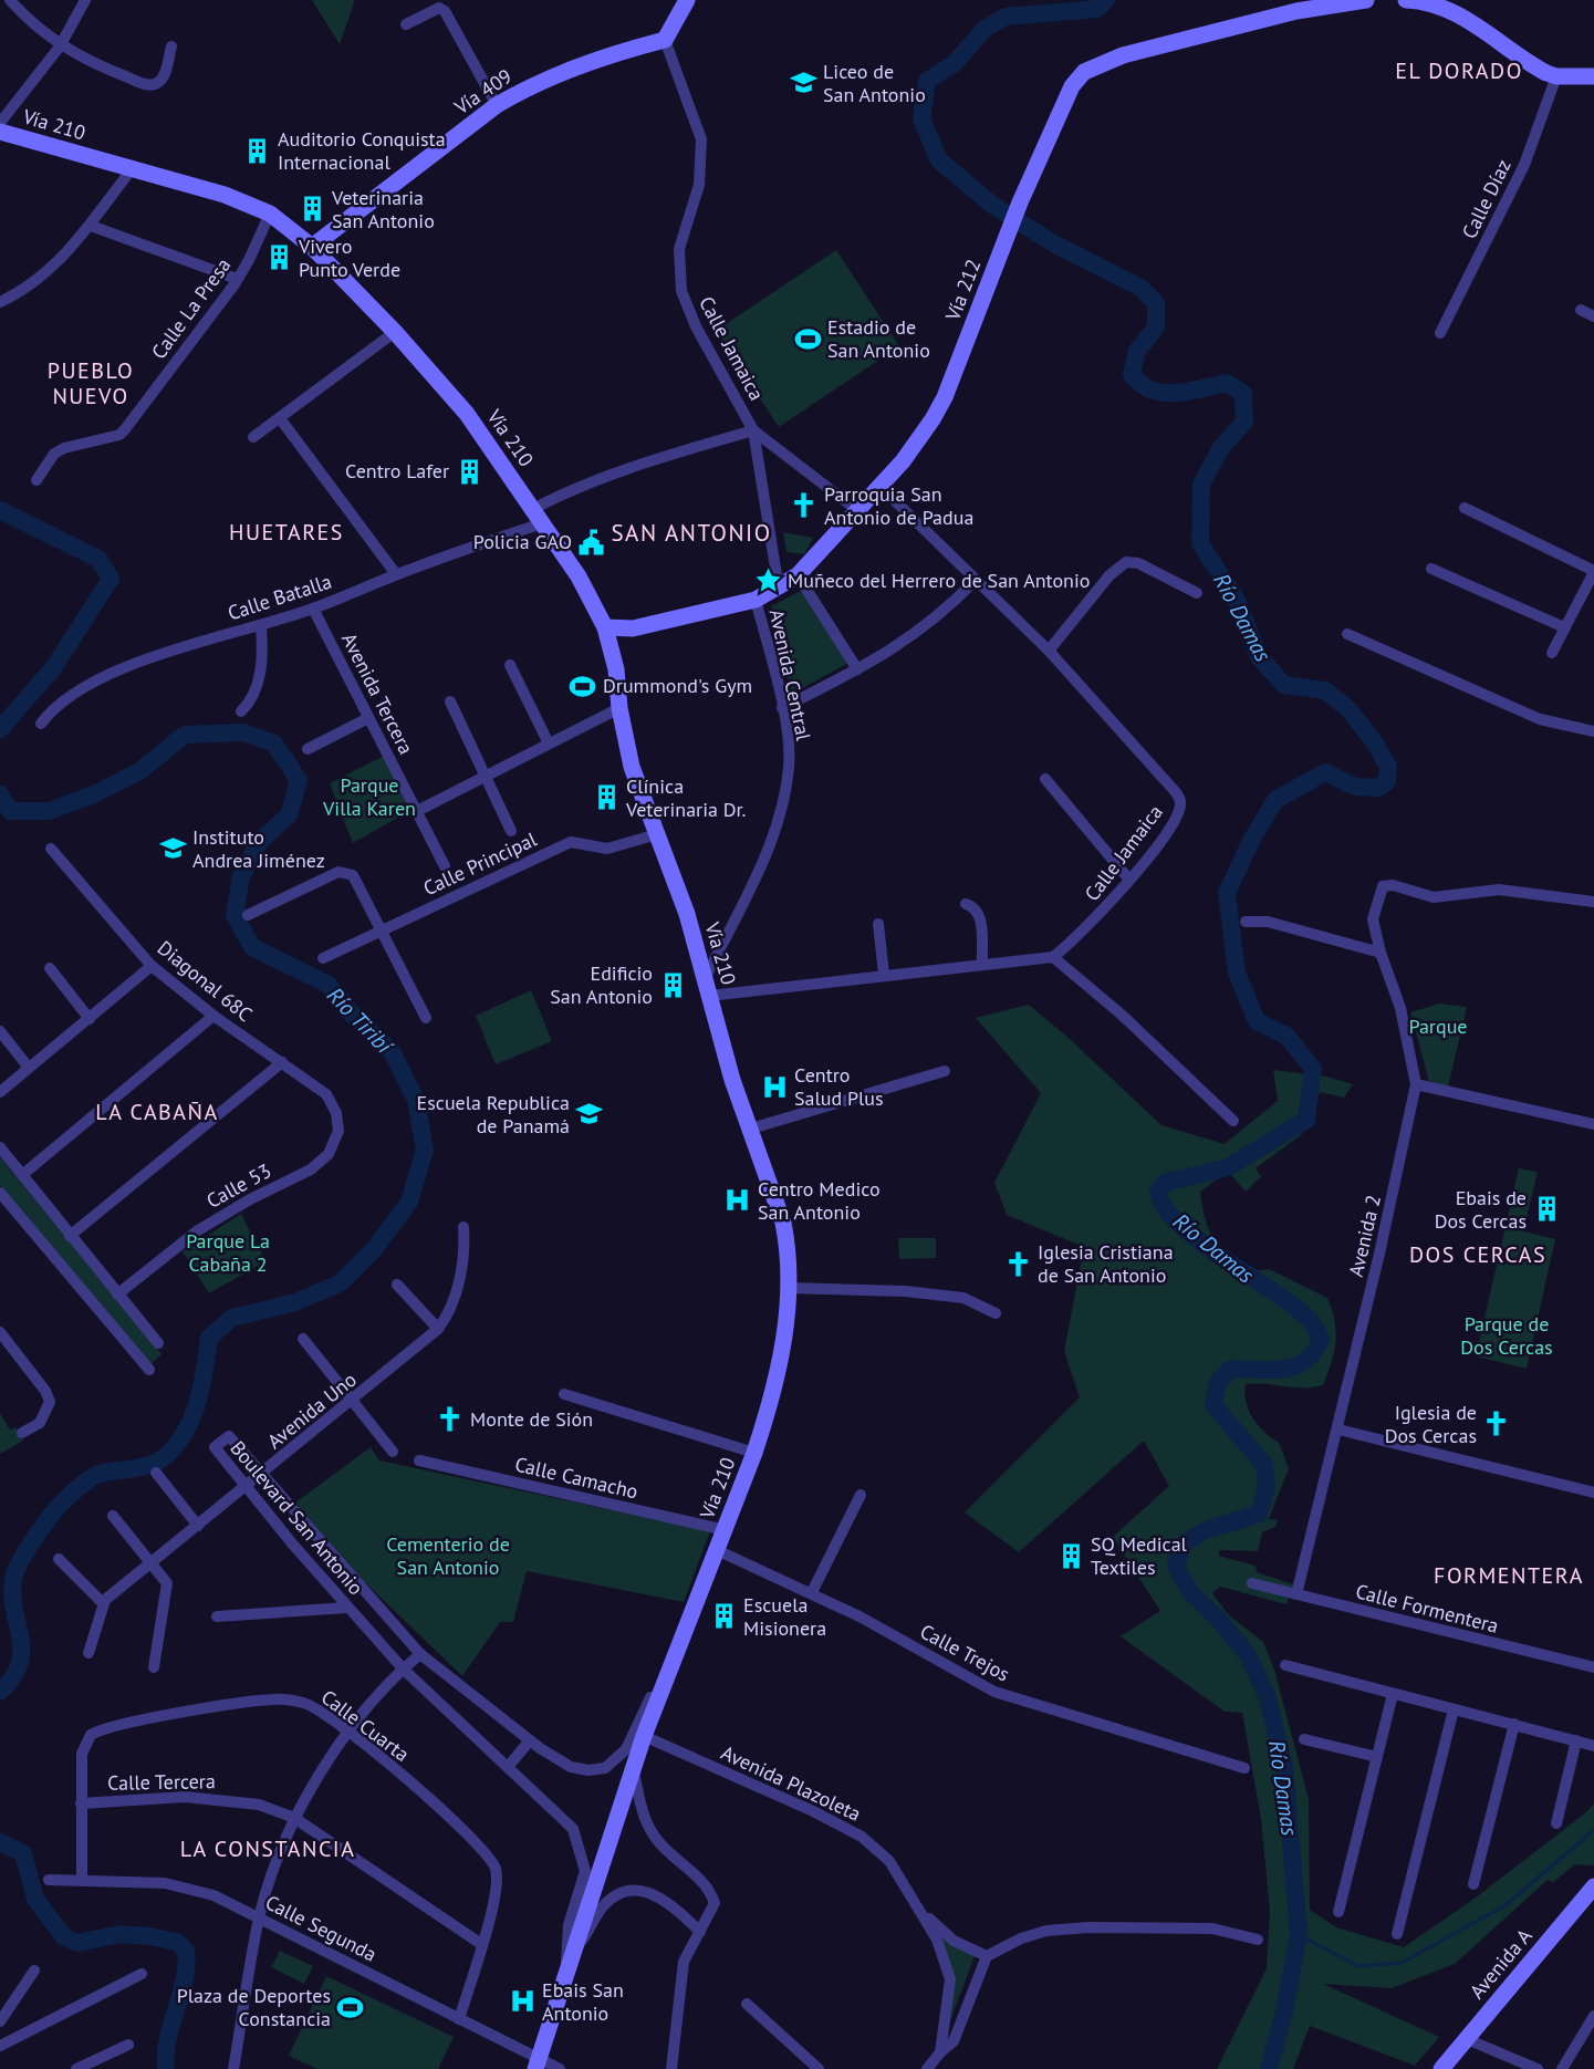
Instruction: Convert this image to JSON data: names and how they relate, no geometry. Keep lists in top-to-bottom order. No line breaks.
{"streets":{"main road":["Vía 409","Vía 210","Vía 212","Avenida A"],"street":["Calle Díaz","Calle La Presa","Calle Jamaica","Calle Batalla","Avenida Central","Avenida Tercera","Calle Principal","Diagonal 68C","Calle 53","Avenida 2","Avenida Uno","Calle Camacho","Boulevard San Antonio","Calle Formentera","Calle Trejos","Calle Cuarta","Calle Tercera","Avenida Plazoleta","Calle Segunda"]},"crossings":[["Vía 409","Vía 210"],["Vía 409","Calle Jamaica"],["Vía 210","Vía 212"],["Vía 210","Calle La Presa"],["Vía 210","Calle Batalla"],["Vía 210","Avenida Central"],["Vía 210","Calle Principal"],["Vía 210","Calle Camacho"],["Vía 210","Boulevard San Antonio"],["Vía 210","Calle Trejos"],["Vía 210","Avenida Plazoleta"],["Vía 210","Calle Segunda"],["Vía 212","Calle Jamaica"],["Vía 212","Avenida Central"],["Calle Jamaica","Calle Batalla"],["Calle Jamaica","Avenida Central"],["Calle Batalla","Avenida Central"],["Calle Batalla","Avenida Tercera"],["Diagonal 68C","Calle 53"],["Avenida 2","Calle Formentera"],["Avenida Uno","Boulevard San Antonio"],["Calle Cuarta","Calle Tercera"],["Calle Cuarta","Calle Segunda"]],"districts":["EL DORADO","PUEBLO NUEVO","HUETARES","SAN ANTONIO","LA CABAÑA","DOS CERCAS","FORMENTERA","LA CONSTANCIA"],"water":["Río Damas","Río Tiribí"],"parks":["Parque Villa Karen","Parque","Parque La Cabaña 2","Parque de Dos Cercas","Cementerio de San Antonio"],"places":{"school or university":["Liceo de San Antonio","Instituto Andrea Jiménez","Escuela Republica de Panamá"],"building":["Auditorio Conquista Internacional","Veterinaria San Antonio","Vivero Punto Verde","Centro Lafer","Clínica Veterinaria Dr.","Edificio San Antonio","Ebais de Dos Cercas","SQ Medical Textiles","Escuela Misionera"],"sports":["Estadio de San Antonio","Drummond's Gym","Plaza de Deportes Constancia"],"church":["Parroquia San Antonio de Padua","Iglesia Cristiana de San Antonio","Monte de Sión","Iglesia de Dos Cercas"],"public building":["Policia GAO"],"place":["Muñeco del Herrero de San Antonio"],"hospital":["Centro Salud Plus","Centro Medico San Antonio","Ebais San Antonio"]}}
